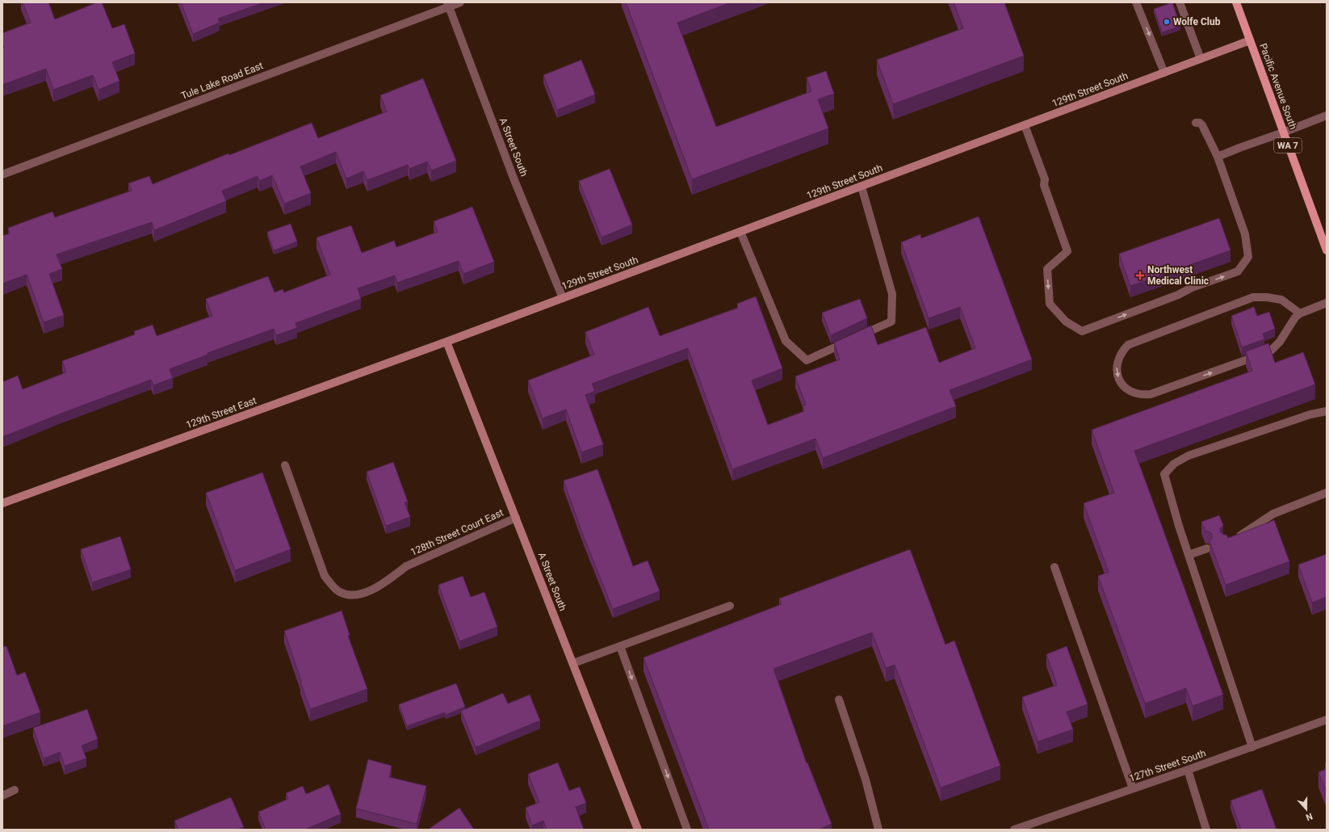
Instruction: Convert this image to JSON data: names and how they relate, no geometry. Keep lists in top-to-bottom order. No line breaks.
{"streets":{"main road":["Pacific Avenue South","WA 7"],"street":["Tule Lake Road East","129th Street South","A Street South","129th Street East","128th Street Court East","127th Street South"]},"crossings":[["Tule Lake Road East","A Street South"],["Pacific Avenue South","129th Street South"],["129th Street South","A Street South"],["129th Street South","129th Street East"],["A Street South","129th Street East"],["A Street South","128th Street Court East"]],"places":{"other":["Wolfe Club"],"health":["Northwest Medical Clinic"]},"north":"bottom"}
